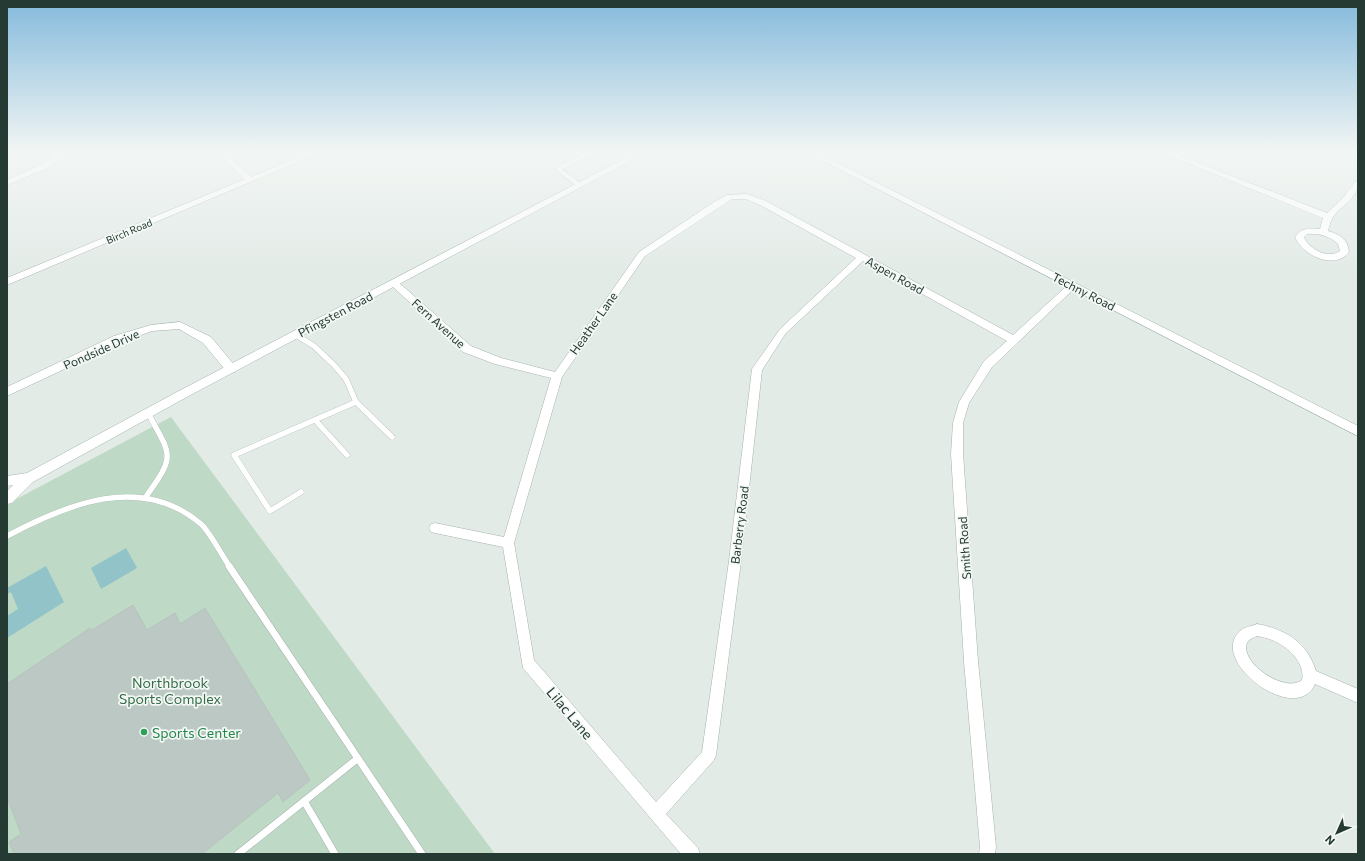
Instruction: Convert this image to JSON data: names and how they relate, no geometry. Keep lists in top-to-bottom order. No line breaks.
{"streets":{"main road":["Techny Road","Pfingsten Road"],"street":["Birch Road","Aspen Road","Fern Avenue","Heather Lane","Pondside Drive","Barberry Road","Smith Road","Lilac Lane"]},"crossings":[["Aspen Road","Heather Lane"],["Aspen Road","Barberry Road"],["Aspen Road","Smith Road"],["Techny Road","Smith Road"],["Pfingsten Road","Fern Avenue"],["Pfingsten Road","Pondside Drive"],["Fern Avenue","Heather Lane"],["Heather Lane","Lilac Lane"],["Barberry Road","Lilac Lane"]],"parks":["Northbrook Sports Complex"],"places":["Sports Center"],"north":"bottom left"}
